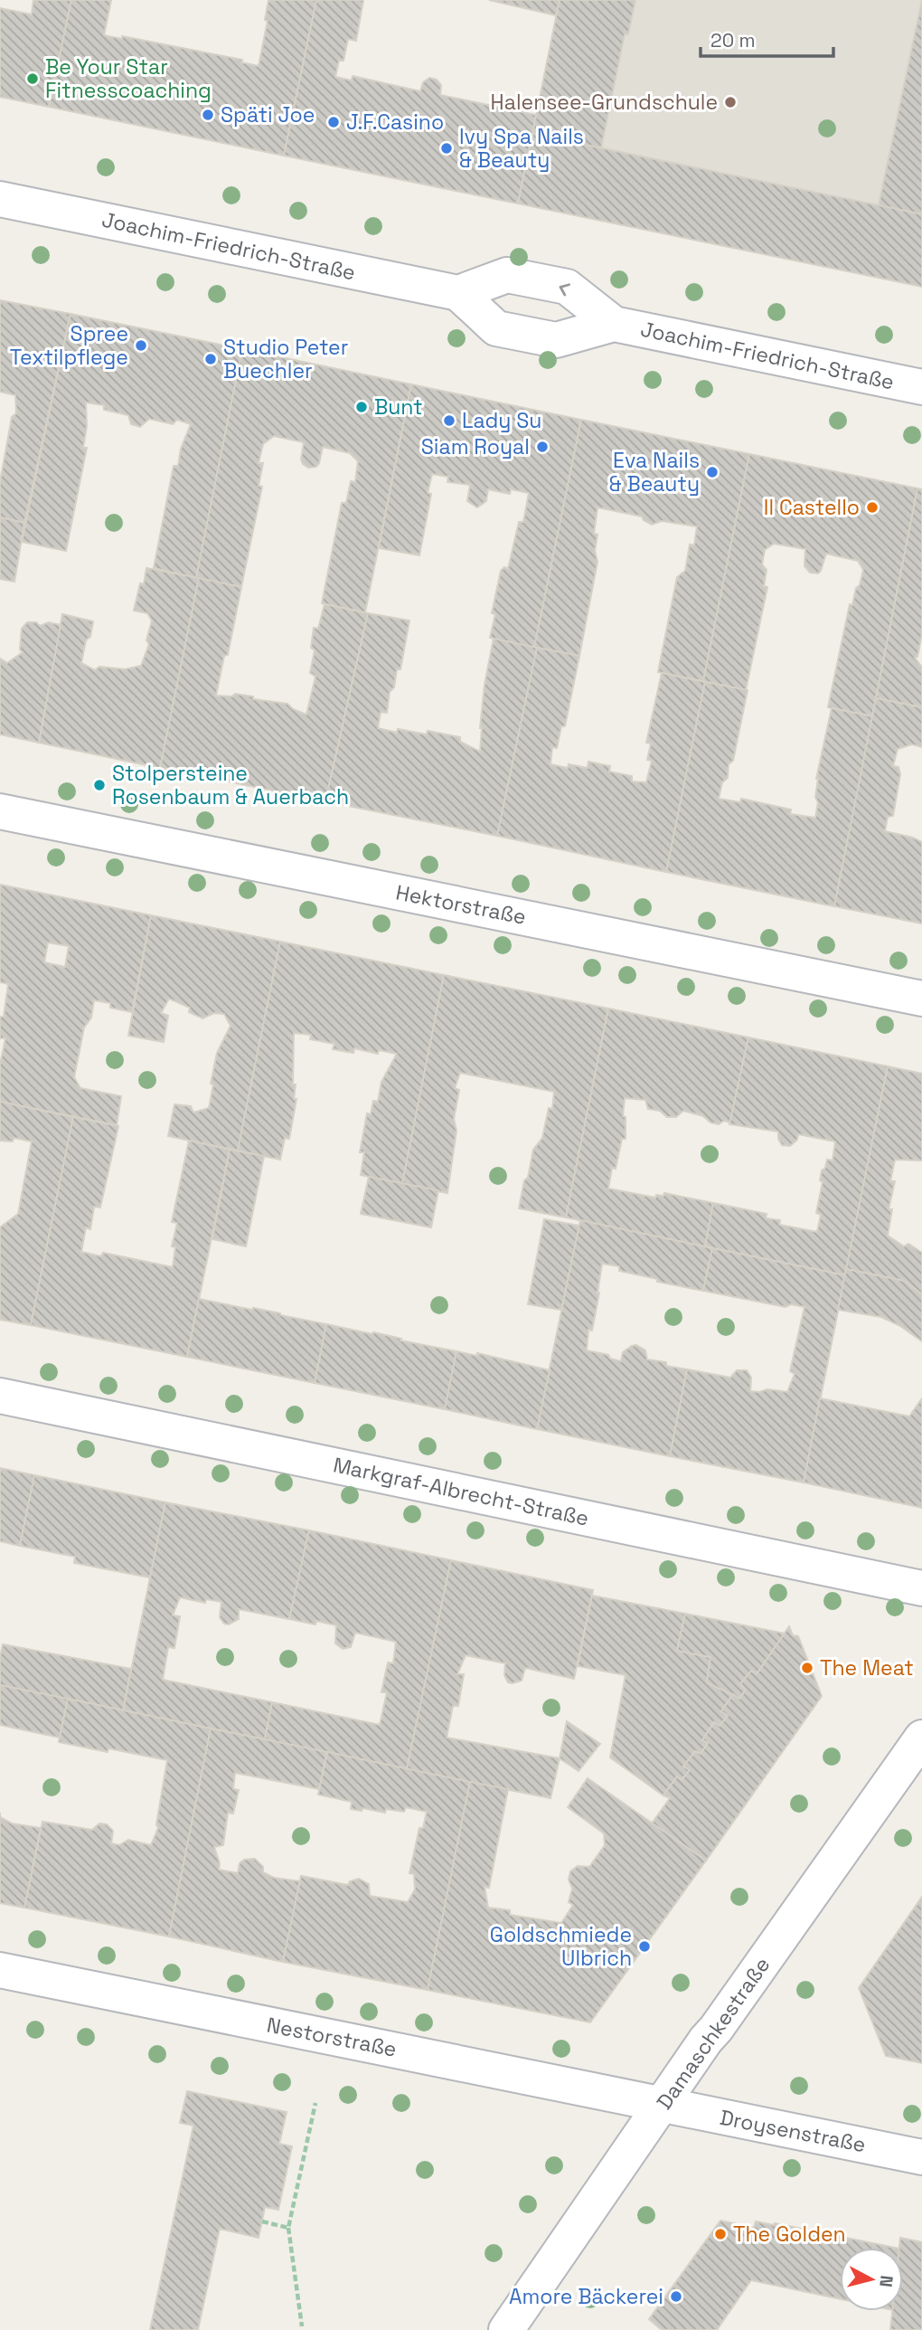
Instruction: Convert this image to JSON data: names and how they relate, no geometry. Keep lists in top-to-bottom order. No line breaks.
{"streets":{"street":["Joachim-Friedrich-Straße","Hektorstraße","Markgraf-Albrecht-Straße","Damaschkestraße","Nestorstraße","Droysenstraße"]},"crossings":[["Damaschkestraße","Nestorstraße"],["Damaschkestraße","Droysenstraße"],["Nestorstraße","Droysenstraße"]],"places":["Be Your Star Fitnesscoaching","Halensee-Grundschule","Späti Joe","J.F.Casino","Ivy Spa Nails & Beauty","Spree Textilpflege","Studio Peter Buechler","Bunt","Lady Su","Siam Royal","Eva Nails & Beauty","Il Castello","Stolpersteine Rosenbaum & Auerbach","The Meat","Goldschmiede Ulbrich","The Golden","Amore Bäckerei"],"scale_bar":"20 m","north":"right"}
